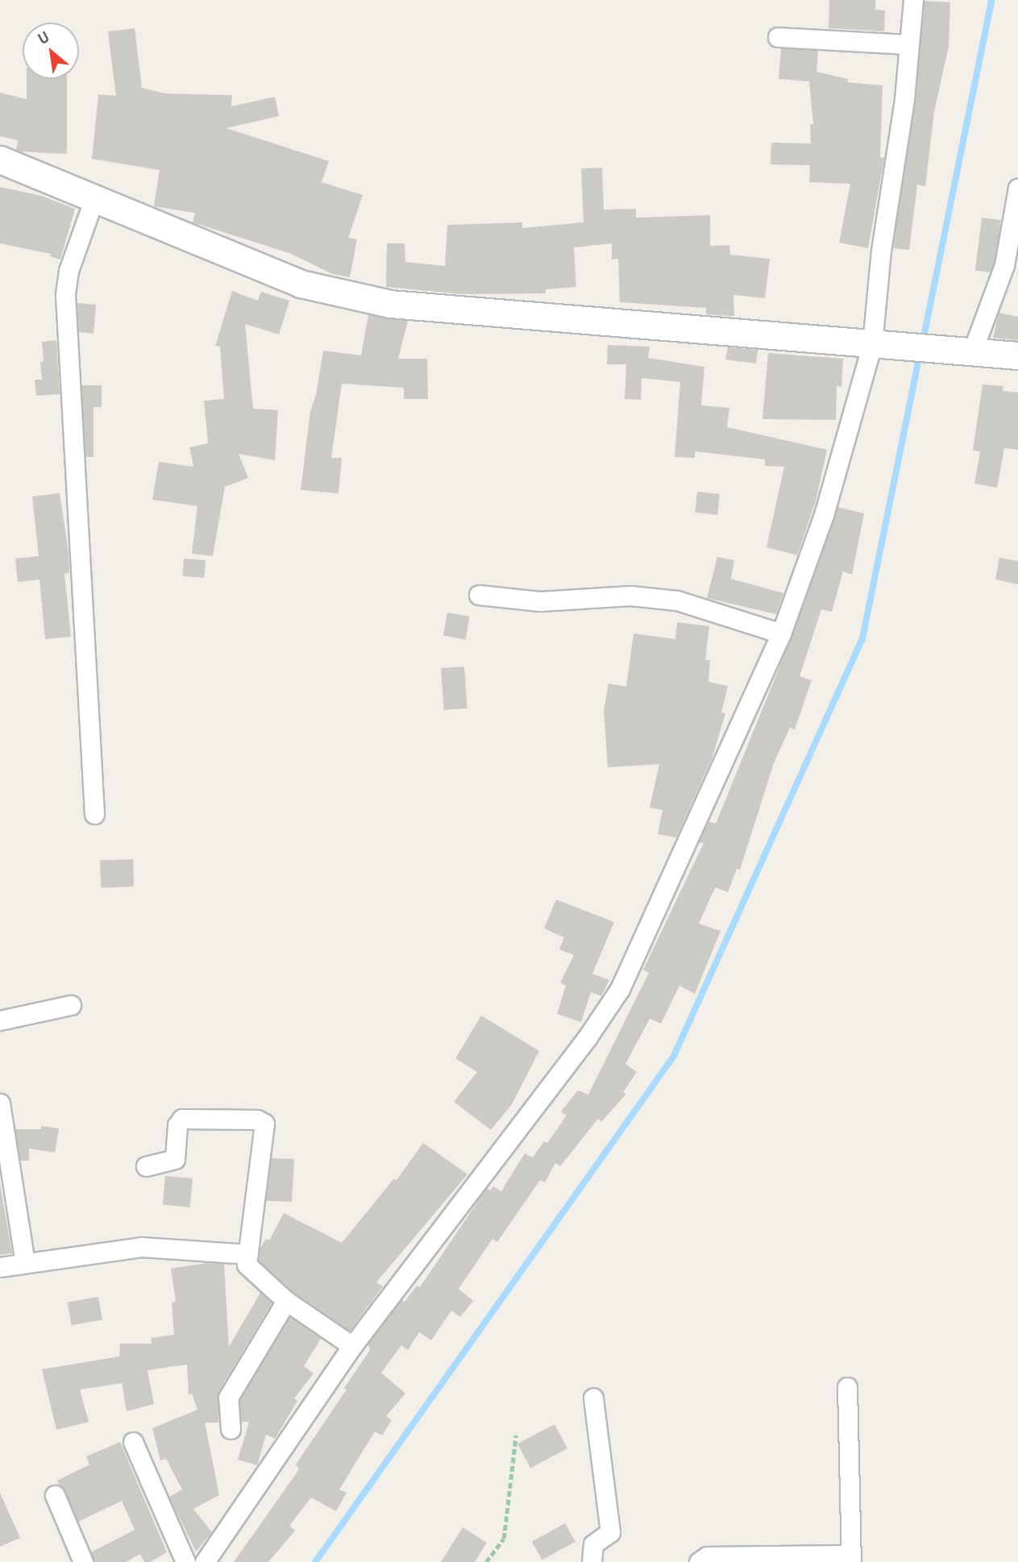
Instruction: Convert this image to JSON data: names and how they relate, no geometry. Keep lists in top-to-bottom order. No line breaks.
{"north":"top left"}
